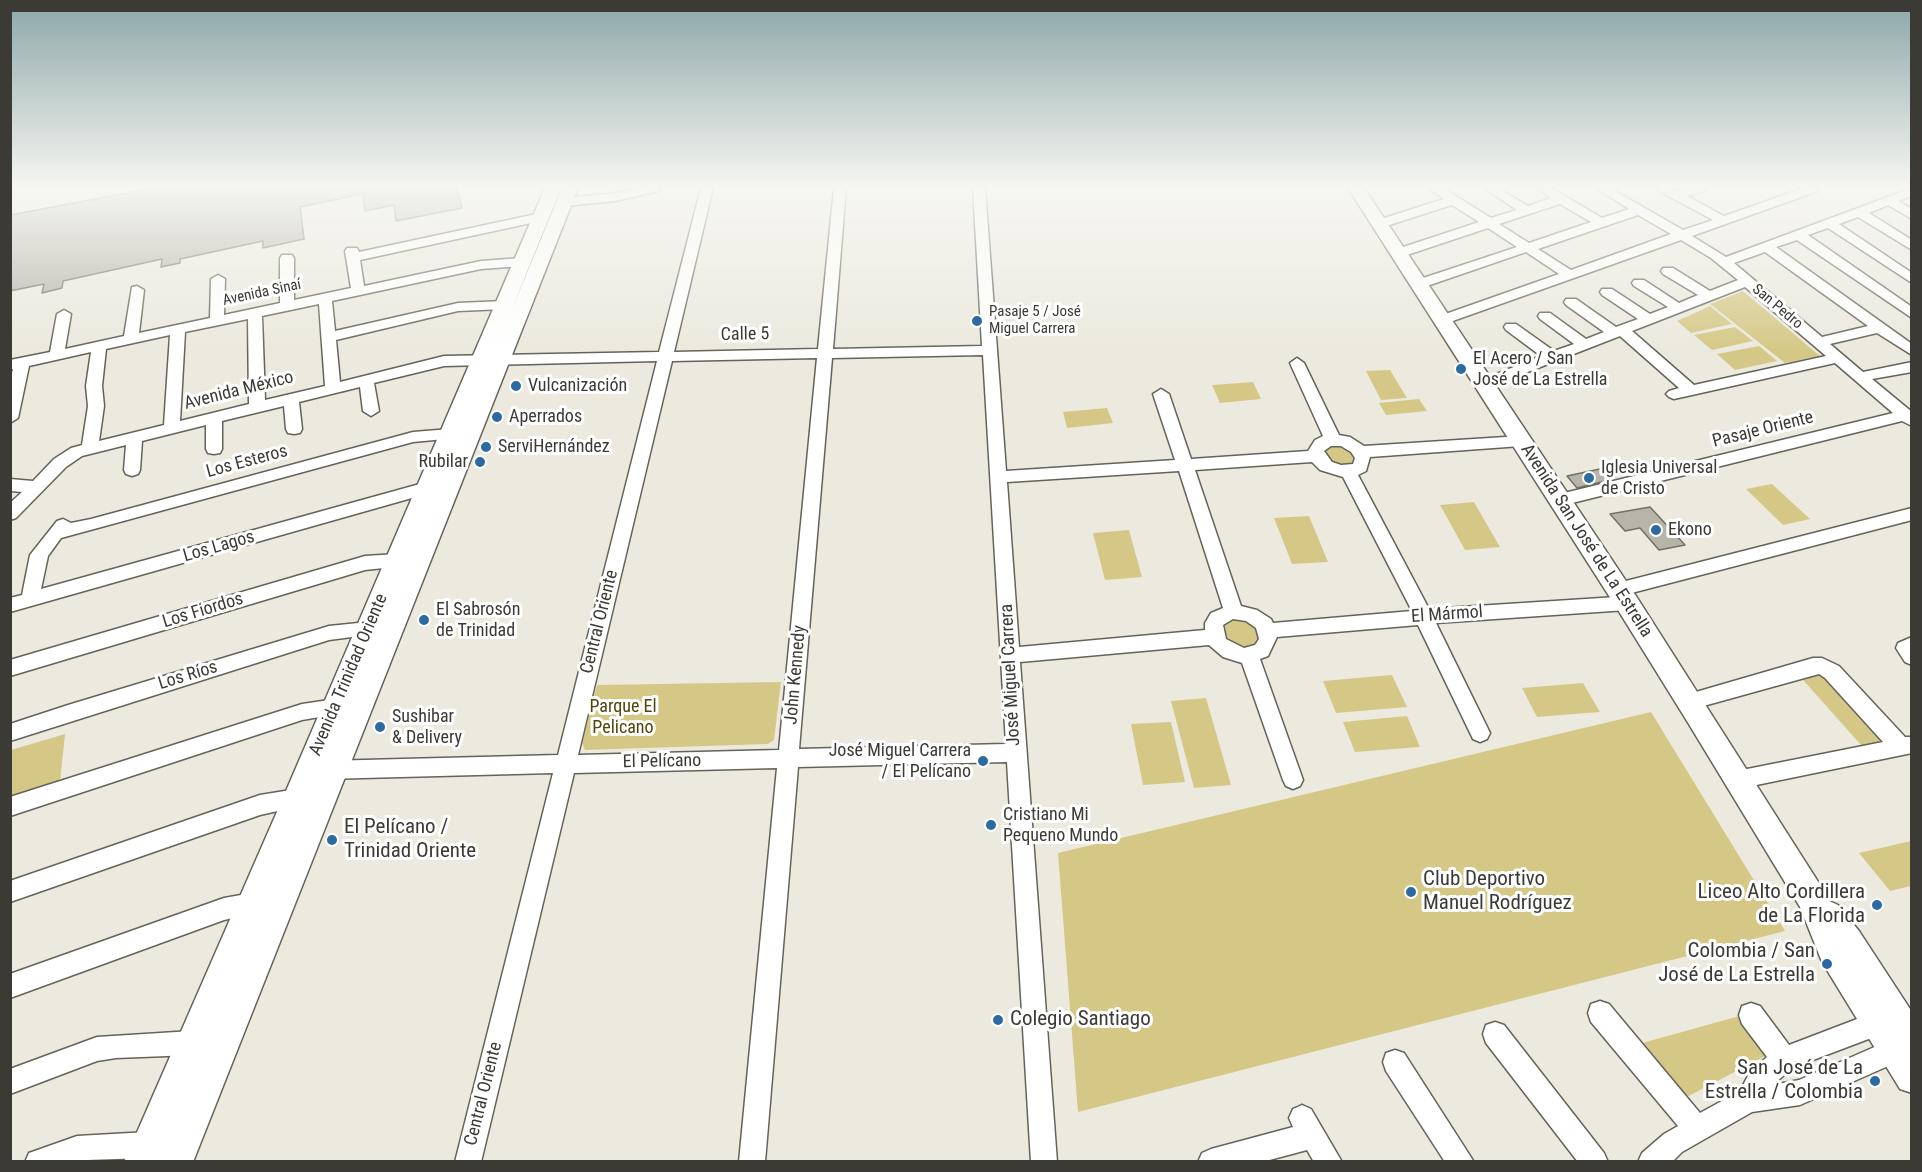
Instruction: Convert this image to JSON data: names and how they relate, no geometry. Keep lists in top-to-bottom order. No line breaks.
{"streets":{"main road":["Avenida San José de La Estrella","Avenida Trinidad Oriente"],"street":["Avenida Sinaí","San Pedro","Calle 5","Avenida México","Pasaje Oriente","Los Esteros","Los Lagos","Los Fiordos","El Mármol","Central Oriente","John Kennedy","José Miguel Carrera","Los Ríos","El Pelícano"]},"crossings":[["Avenida Sinaí","Avenida Trinidad Oriente"],["San Pedro","Pasaje Oriente"],["Calle 5","Avenida México"],["Calle 5","Central Oriente"],["Calle 5","Avenida Trinidad Oriente"],["Calle 5","John Kennedy"],["Calle 5","José Miguel Carrera"],["Avenida México","Avenida Trinidad Oriente"],["Pasaje Oriente","Avenida San José de La Estrella"],["Los Esteros","Avenida Trinidad Oriente"],["Avenida San José de La Estrella","El Mármol"],["Los Lagos","Avenida Trinidad Oriente"],["Los Fiordos","Avenida Trinidad Oriente"],["Central Oriente","El Pelícano"],["Avenida Trinidad Oriente","Los Ríos"],["Avenida Trinidad Oriente","El Pelícano"],["John Kennedy","El Pelícano"],["José Miguel Carrera","El Pelícano"]],"parks":["Parque El Pelicano"],"places":["Pasaje 5 / José Miguel Carrera","El Acero / San José de La Estrella","Vulcanización","Aperrados","ServiHernández","Rubilar","Iglesia Universal de Cristo","Ekono","El Sabrosón de Trinidad","Sushibar & Delivery","José Miguel Carrera / El Pelícano","Cristiano Mi Pequeno Mundo","El Pelícano / Trinidad Oriente","Club Deportivo Manuel Rodríguez","Liceo Alto Cordillera de La Florida","Colombia / San José de La Estrella","Colegio Santiago","San José de La Estrella / Colombia"]}
